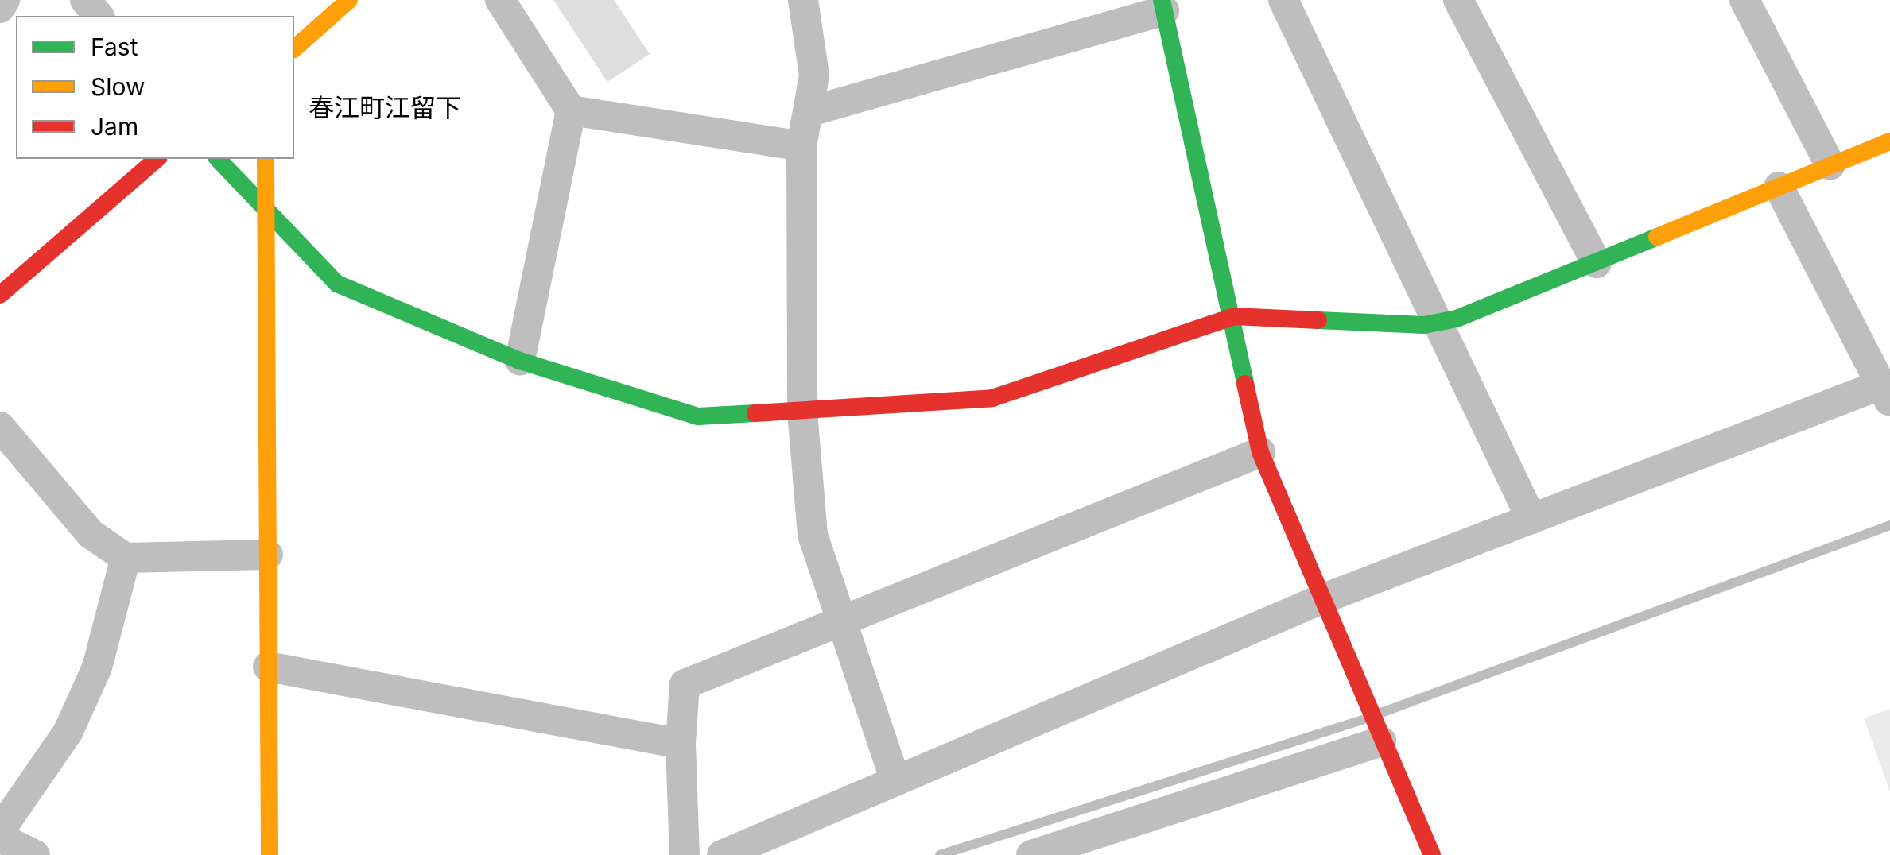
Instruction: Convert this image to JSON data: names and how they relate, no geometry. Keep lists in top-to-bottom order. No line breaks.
{"districts":["春江町江留下"],"legend":["Fast","Slow","Jam"]}
